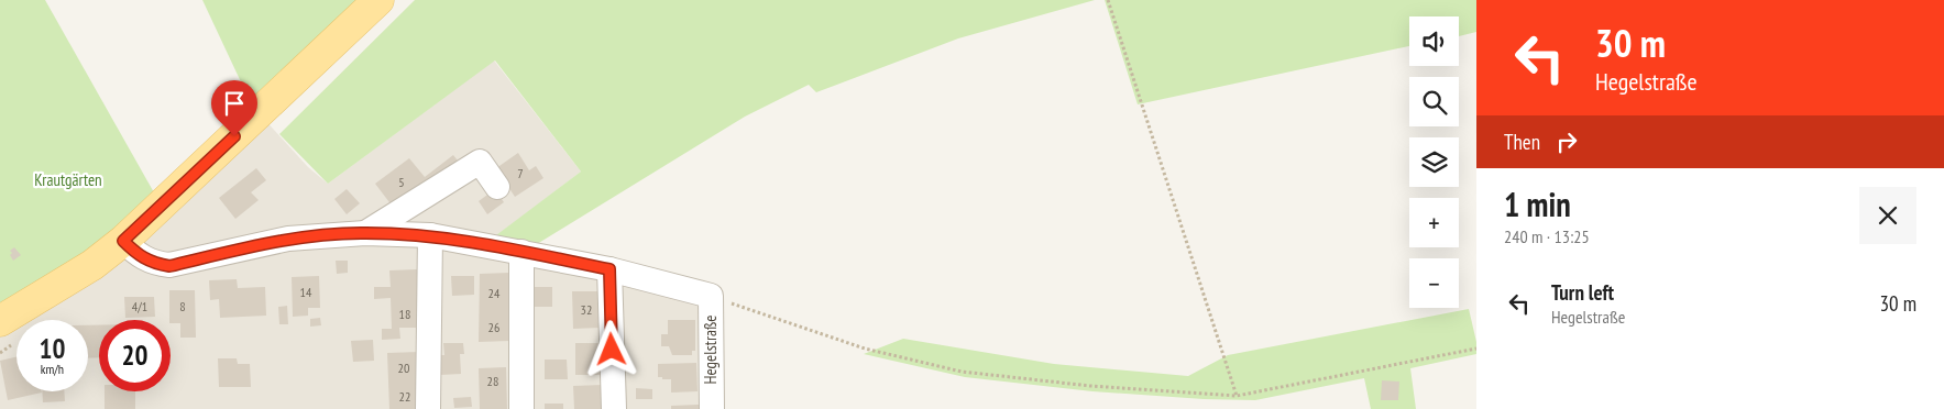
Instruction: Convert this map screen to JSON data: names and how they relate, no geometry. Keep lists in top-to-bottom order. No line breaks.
{"streets":{"street":["Hegelstraße"]},"parks":["Krautgärten"],"house_numbers":["7","5","14","24","4/1","8","32","18","26","20","28","22"],"page":{"turn":["30 m","Hegelstraße"],"map_buttons":["+","−"],"then":"Then","heading":["1 min","240 m · 13:25"],"list":[{"name":"Turn left","note":"Hegelstraße","value":"30 m"}],"speed":"10 km/h","limit":"20"}}
